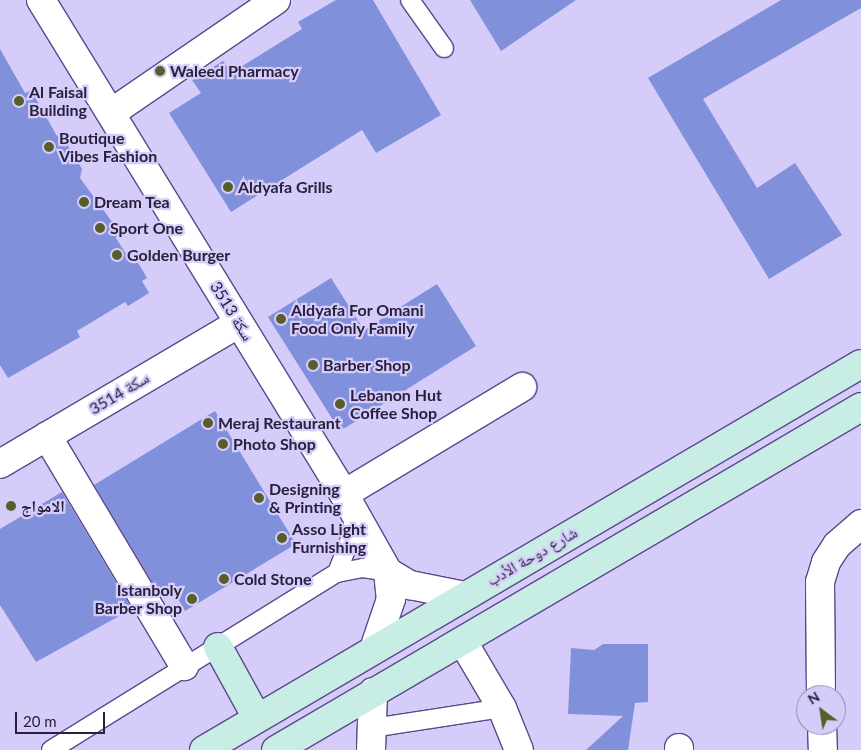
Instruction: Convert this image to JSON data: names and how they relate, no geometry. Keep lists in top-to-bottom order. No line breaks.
{"streets":{"main road":["شارع دوحة الأدب"],"street":["سكة 3513","سكة 3514"]},"crossings":[["سكة 3513","سكة 3514"],["سكة 3513","شارع دوحة الأدب"]],"places":["Waleed Pharmacy","Al Faisal Building","Boutique Vibes Fashion","Aldyafa Grills","Dream Tea","Sport One","Golden Burger","Aldyafa For Omani Food Only Family","Barber Shop","Lebanon Hut Coffee Shop","Meraj Restaurant","Photo Shop","Designing & Printing","الامواج","Asso Light Furnishing","Cold Stone","Istanboly Barber Shop"],"scale_bar":"20 m","north":"top left"}
